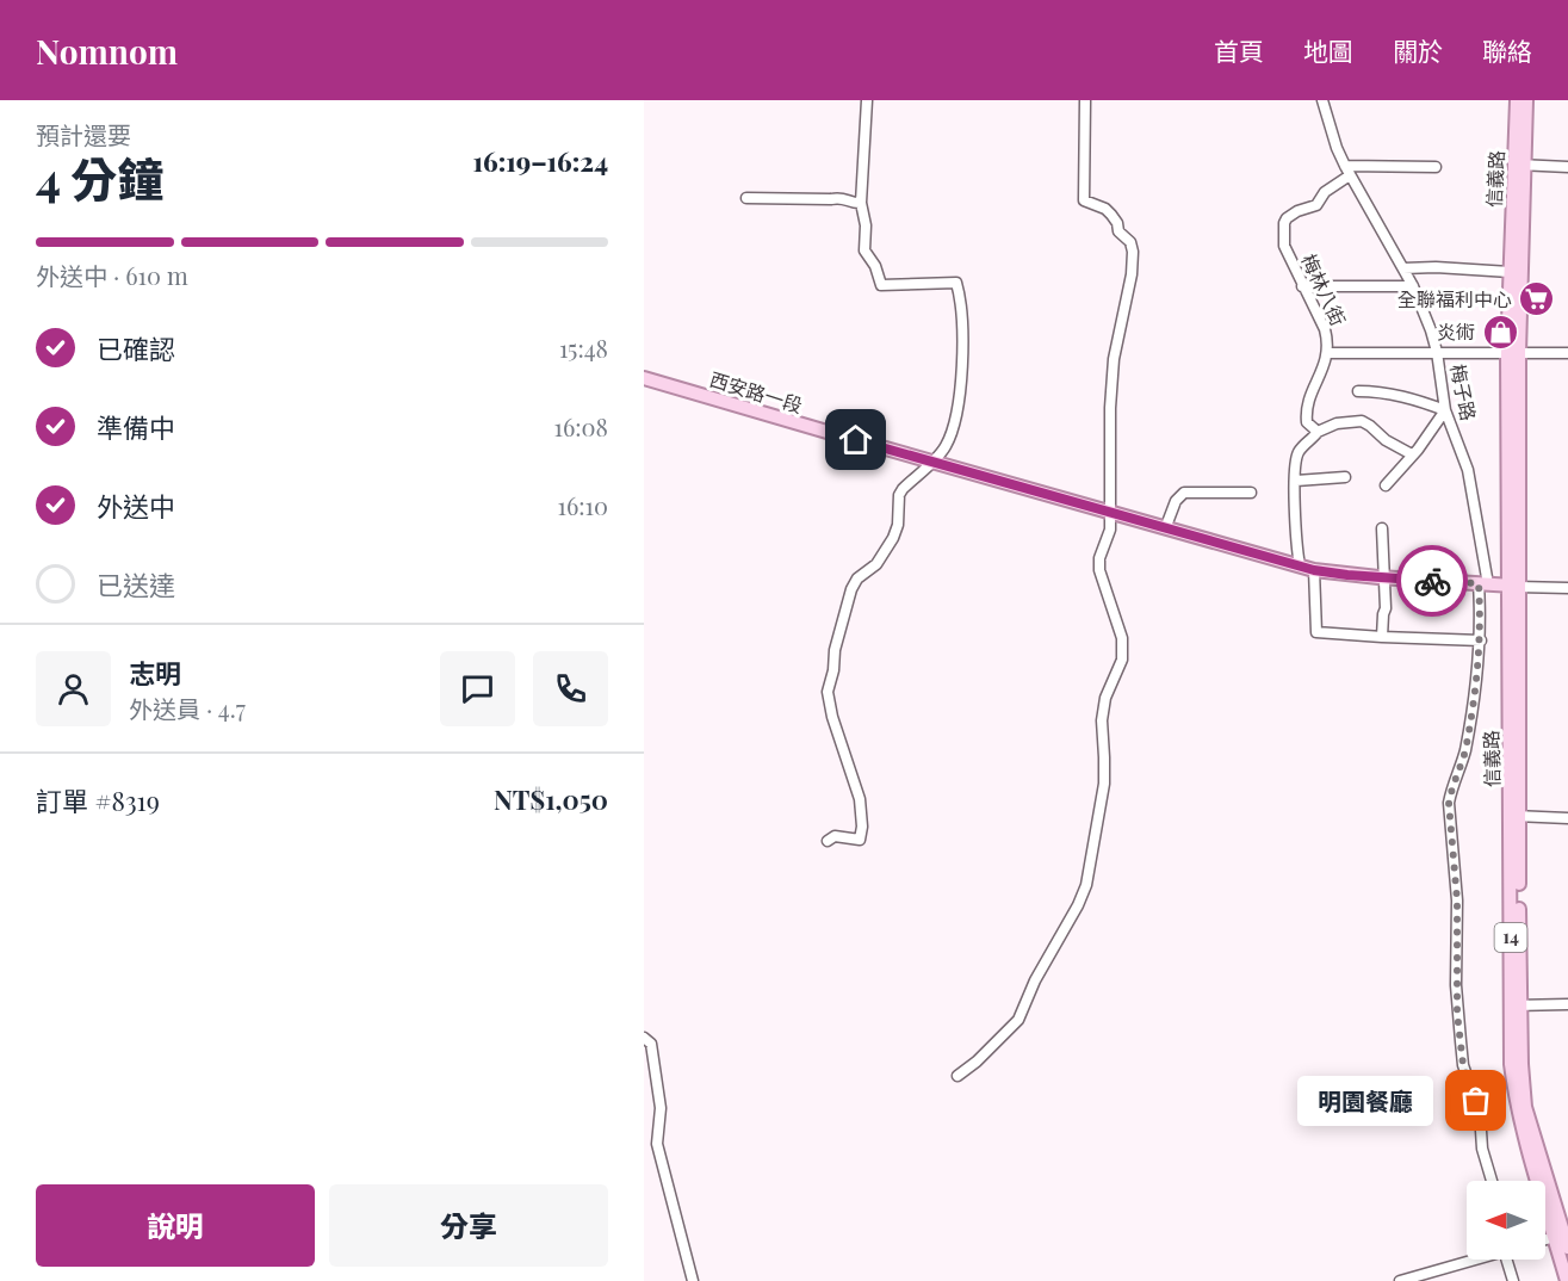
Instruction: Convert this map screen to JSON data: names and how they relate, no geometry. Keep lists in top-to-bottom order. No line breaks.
{"streets":{"main road":["信義路","西安路一段","14"],"street":["梅林八街","梅子路"]},"crossings":[["信義路","西安路一段"],["梅林八街","梅子路"],["西安路一段","梅子路"]],"places":{"supermarket":["全聯福利中心"],"shop":["炎術"],"other":["明園餐廳"]},"north":"left","page":{"header":"Nomnom","nav":["首頁","地圖","關於","聯絡"],"heading":["4 分鐘","預計還要","16:19–16:24"],"panel":["志明","外送員 · 4.7","訂單 #8319","NT$1,050"],"bar":"外送中 · 610 m","list":[["已確認","15:48"],["準備中","16:08"],["外送中","16:10"],"已送達"],"bubble":"明園餐廳","buttons":["說明","分享"]}}
